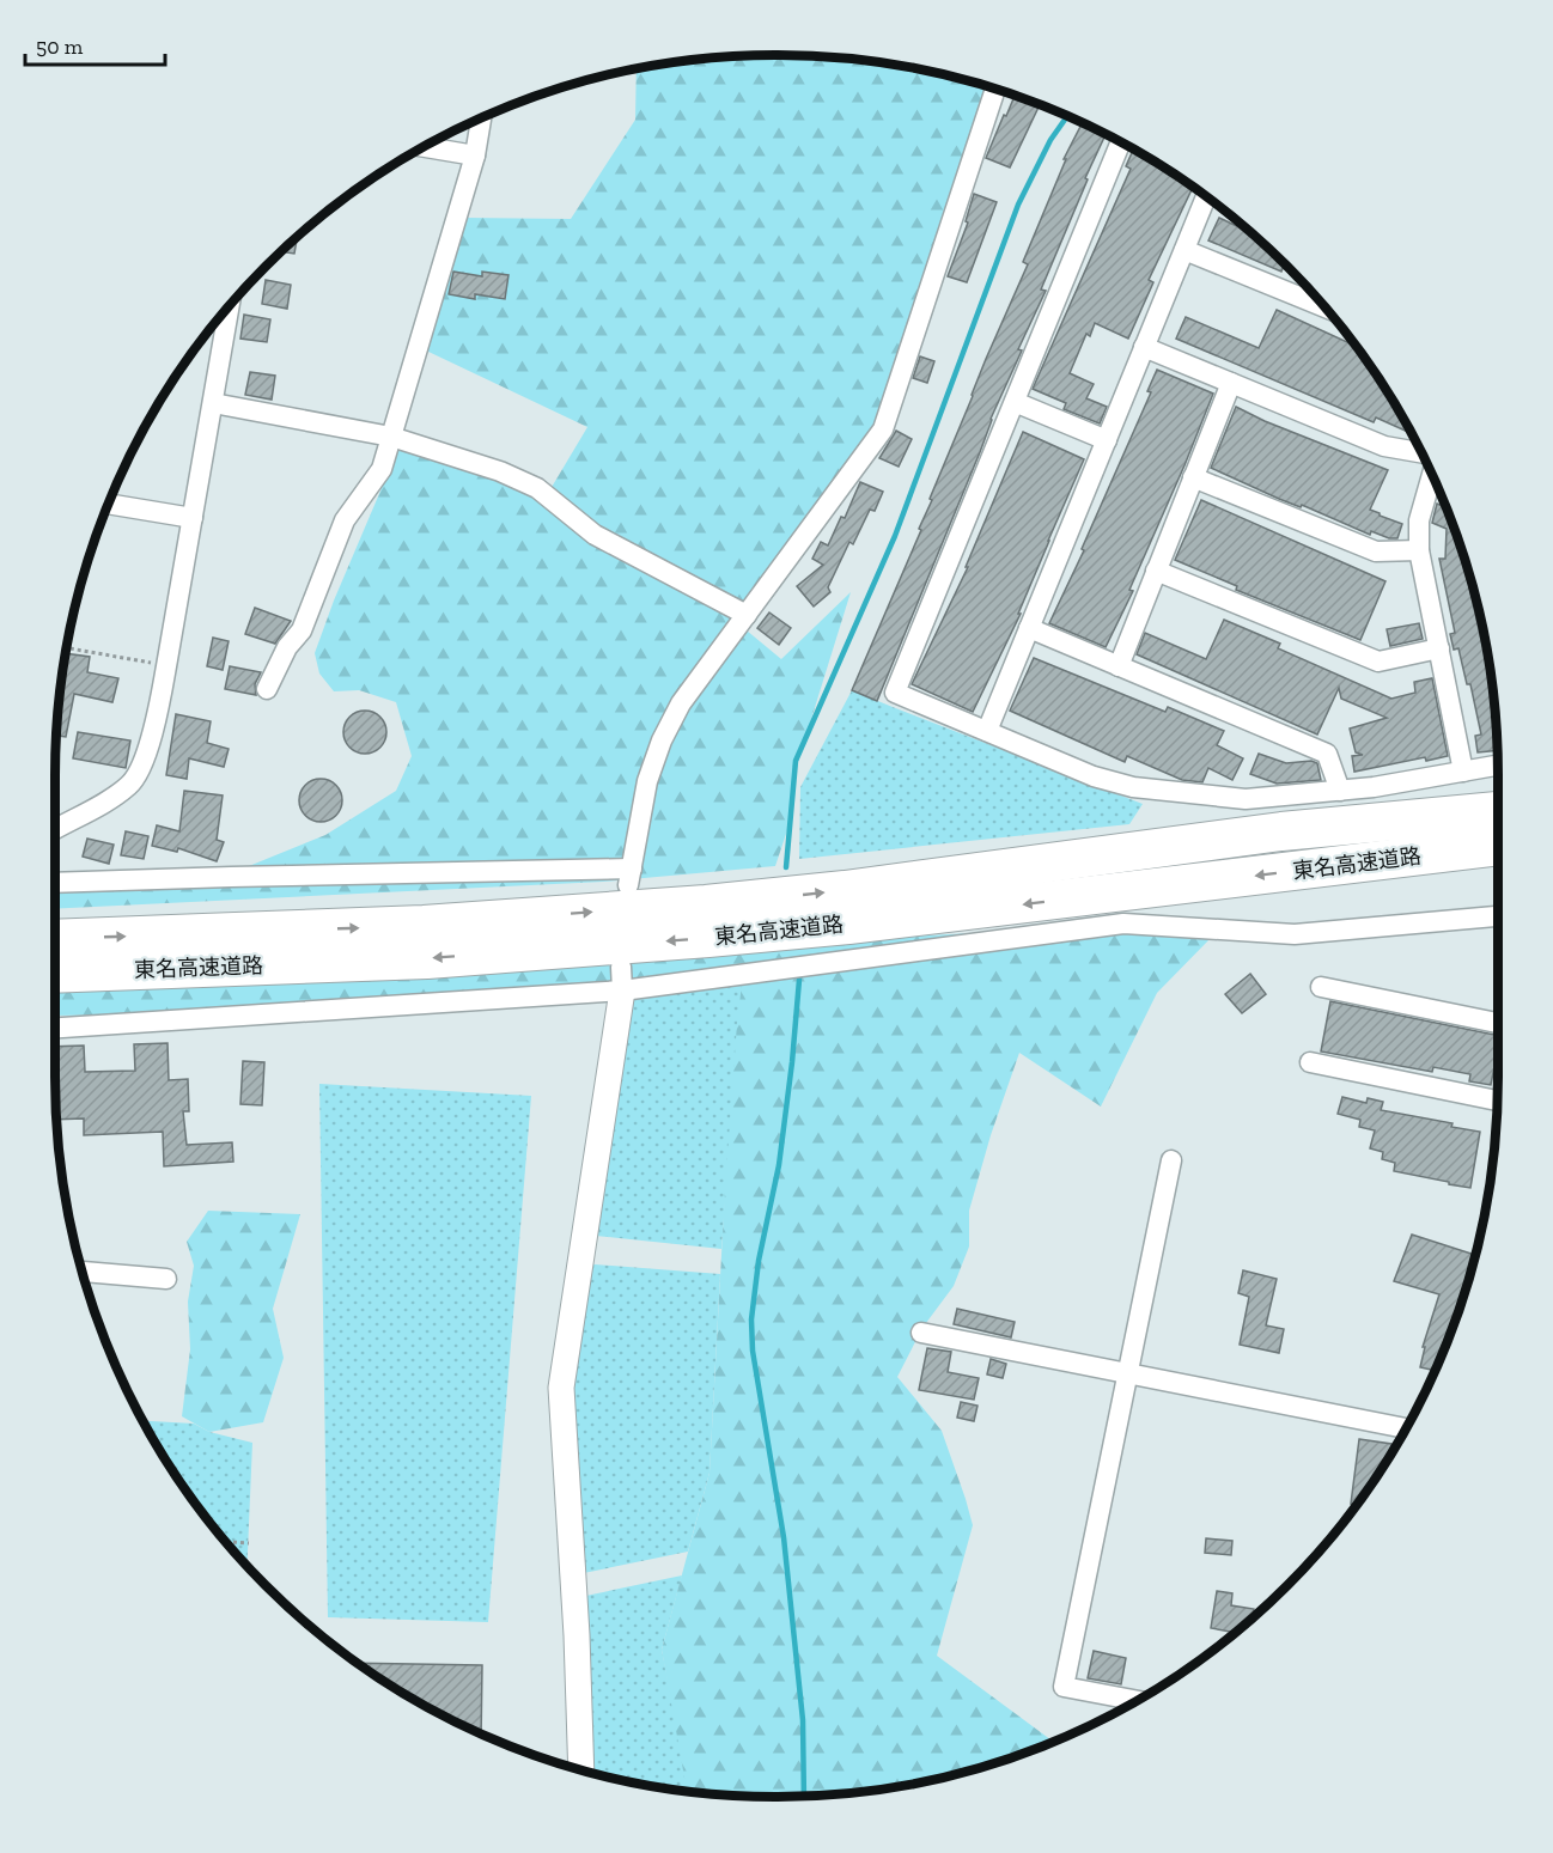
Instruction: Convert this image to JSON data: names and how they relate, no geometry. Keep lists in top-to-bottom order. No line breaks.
{"streets":{"highway":["東名高速道路"]},"scale_bar":"50 m"}
